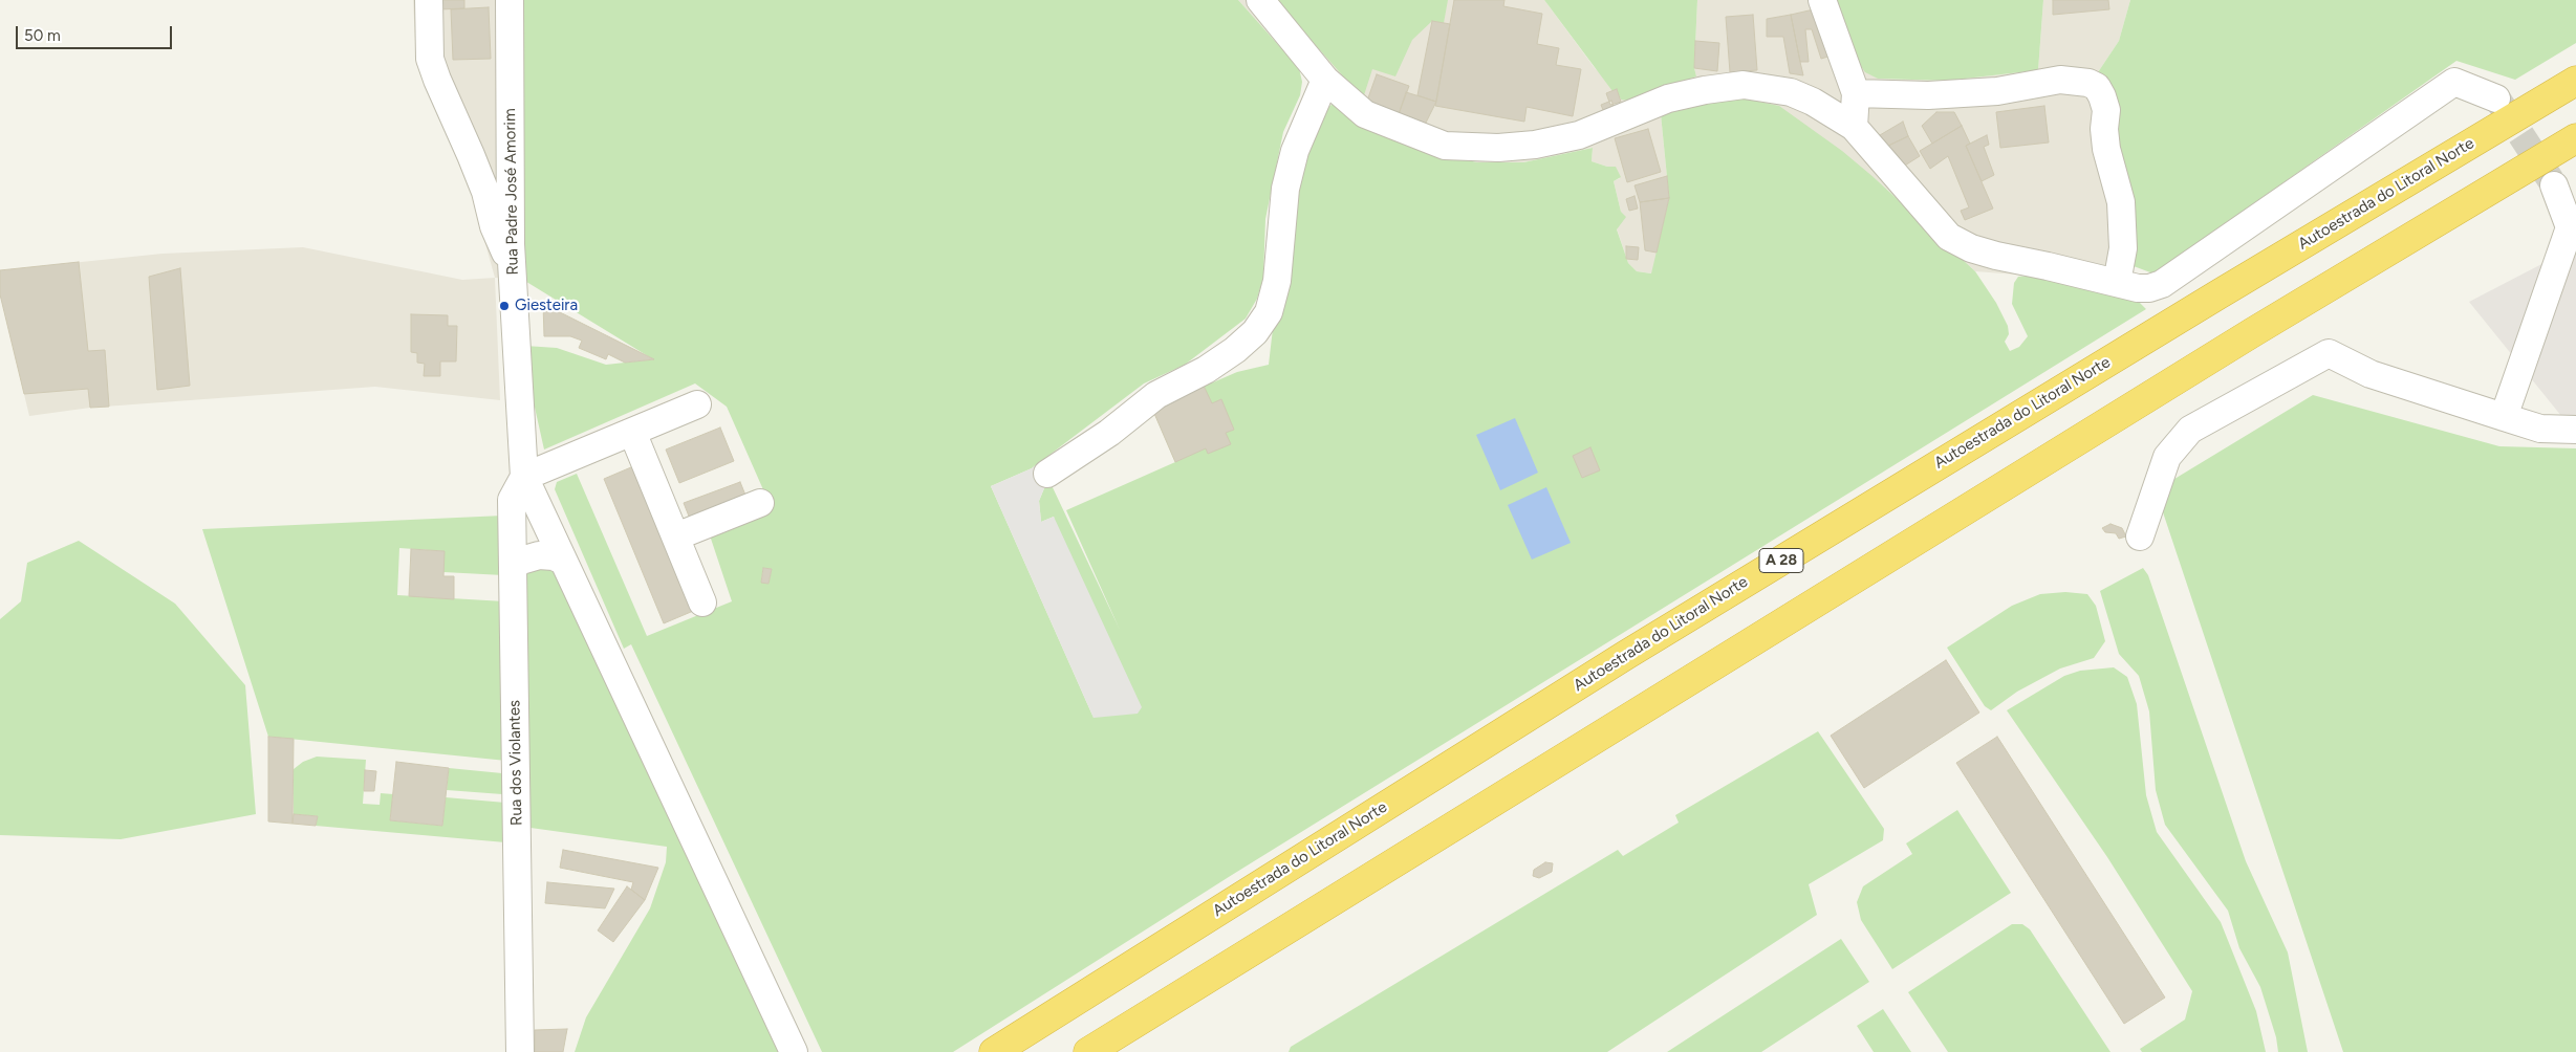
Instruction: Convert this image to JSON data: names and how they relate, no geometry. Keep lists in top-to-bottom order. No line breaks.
{"streets":{"highway":["Autoestrada do Litoral Norte","A 28"],"street":["Rua Padre José Amorim","Rua dos Violantes"]},"crossings":[["Rua Padre José Amorim","Rua dos Violantes"]],"places":["Giesteira"],"scale_bar":"50 m"}
